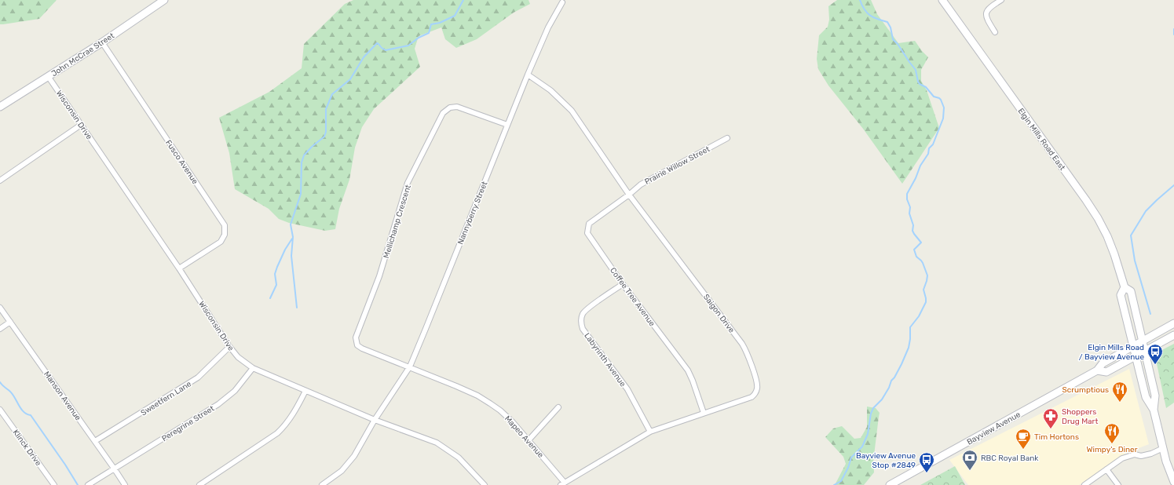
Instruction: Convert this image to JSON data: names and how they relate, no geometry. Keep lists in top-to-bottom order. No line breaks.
{"streets":{"main road":["John McCrae Street","Elgin Mills Road East","Bayview Avenue"],"street":["Wisconsin Drive","Fusco Avenue","Prairie Willow Street","Nannyberry Street","Mellichamp Crescent","Coffee Tree Avenue","Saigon Drive","Labyrinth Avenue","Manson Avenue","Sweetfern Lane","Peregrine Street","Mapeo Avenue","Klinck Drive"]},"crossings":[["John McCrae Street","Wisconsin Drive"],["John McCrae Street","Fusco Avenue"],["Wisconsin Drive","Fusco Avenue"],["Wisconsin Drive","Nannyberry Street"],["Wisconsin Drive","Sweetfern Lane"],["Wisconsin Drive","Peregrine Street"],["Elgin Mills Road East","Bayview Avenue"],["Prairie Willow Street","Coffee Tree Avenue"],["Prairie Willow Street","Saigon Drive"],["Nannyberry Street","Mellichamp Crescent"],["Nannyberry Street","Saigon Drive"],["Nannyberry Street","Mapeo Avenue"],["Mellichamp Crescent","Mapeo Avenue"],["Coffee Tree Avenue","Saigon Drive"],["Coffee Tree Avenue","Labyrinth Avenue"],["Saigon Drive","Labyrinth Avenue"],["Saigon Drive","Mapeo Avenue"],["Manson Avenue","Sweetfern Lane"],["Manson Avenue","Peregrine Street"]],"places":{"bus stop":["Elgin Mills Road / Bayview Avenue","Bayview Avenue Stop #2849"],"restaurant":["Scrumptious","Wimpy's Diner"],"pharmacy":["Shoppers Drug Mart"],"cafe":["Tim Hortons"],"bank":["RBC Royal Bank"]}}
